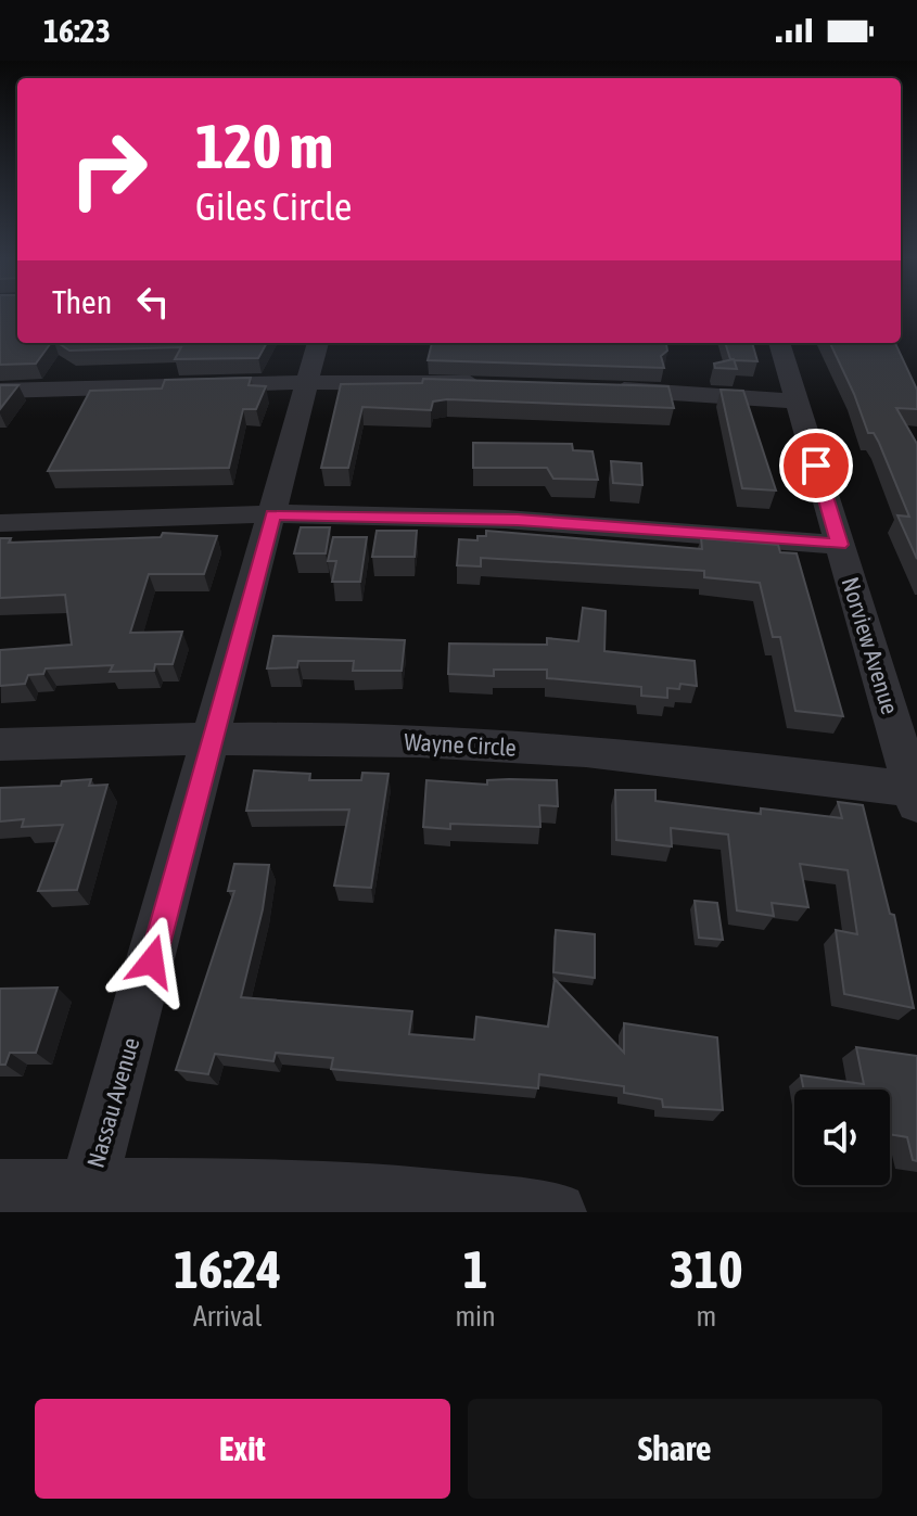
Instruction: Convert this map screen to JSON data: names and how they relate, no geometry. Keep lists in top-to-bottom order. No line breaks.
{"streets":{"street":["Norview Avenue","Wayne Circle","Nassau Avenue"]},"crossings":[["Norview Avenue","Wayne Circle"],["Wayne Circle","Nassau Avenue"]],"page":{"status":"16:23","turn":["120 m","Giles Circle"],"then":"Then","eta":["16:24","Arrival","1","min","310","m"],"buttons":["Exit","Share"]}}
